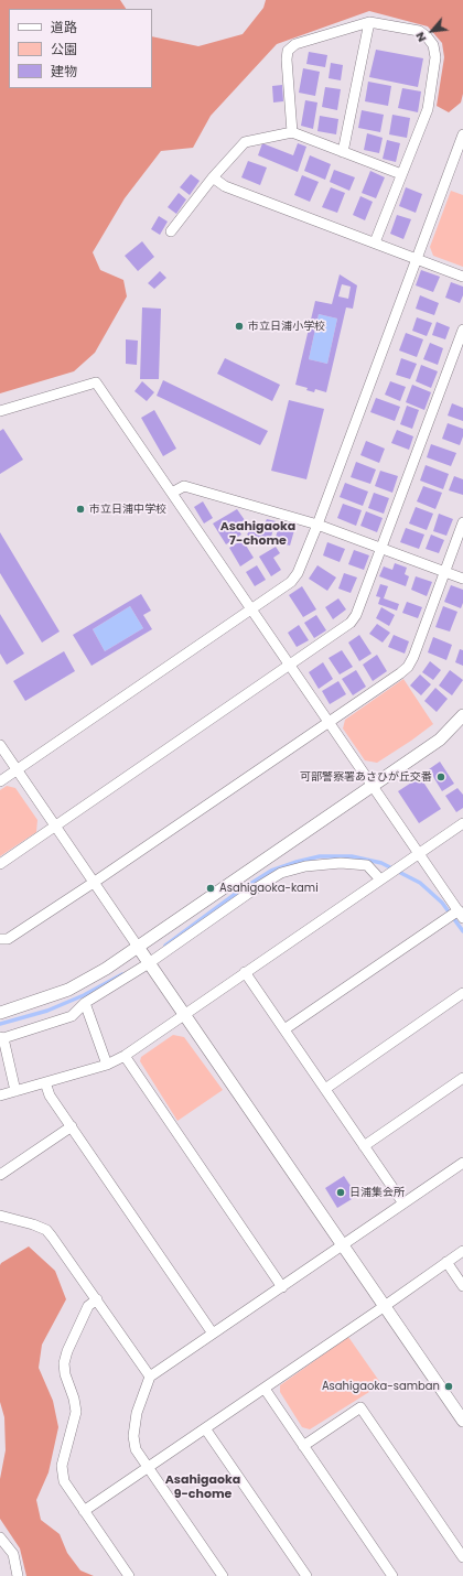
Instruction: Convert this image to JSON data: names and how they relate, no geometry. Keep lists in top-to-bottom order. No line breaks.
{"districts":["Asahigaoka 7-chome","Asahigaoka 9-chome"],"places":["市立日浦小学校","市立日浦中学校","可部警察署あさひが丘交番","Asahigaoka-kami","日浦集会所","Asahigaoka-samban"],"legend":["道路","公園","建物"],"north":"bottom left"}
